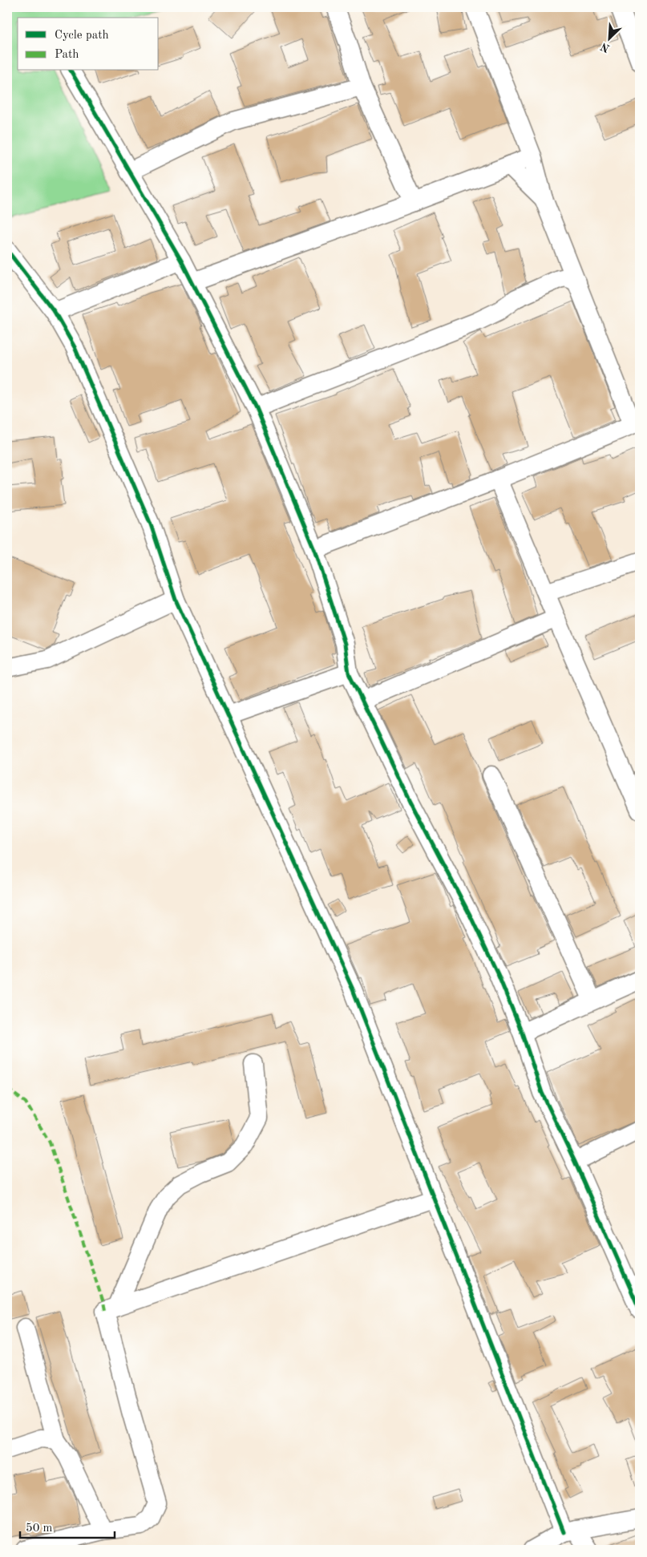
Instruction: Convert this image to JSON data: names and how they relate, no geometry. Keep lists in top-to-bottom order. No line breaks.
{"legend":["Cycle path","Path"],"scale_bar":"50 m","north":"bottom left"}
